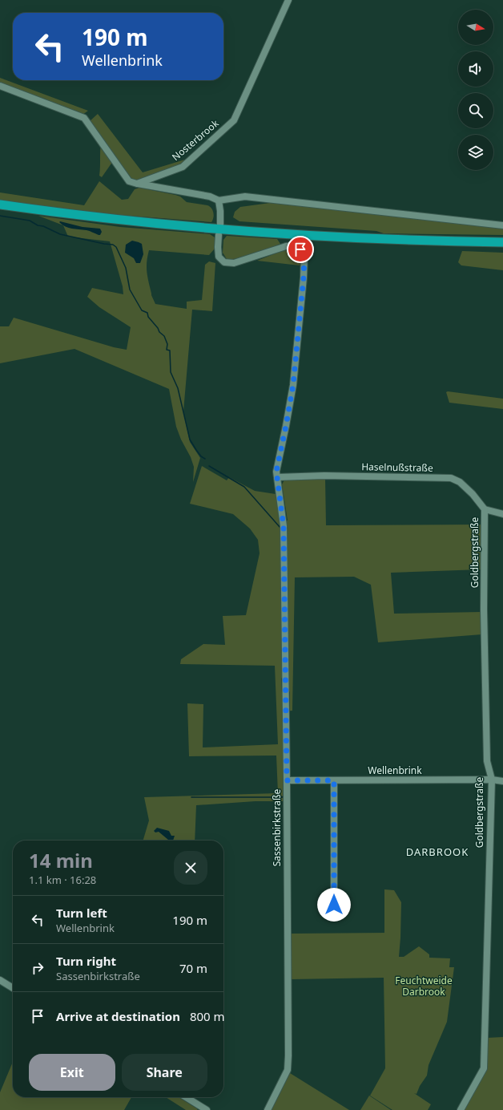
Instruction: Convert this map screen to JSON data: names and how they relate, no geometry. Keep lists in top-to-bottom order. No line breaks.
{"streets":{"street":["Nosterbrook","Haselnußstraße","Goldbergstraße","Wellenbrink","Sassenbirkstraße"]},"crossings":[["Haselnußstraße","Goldbergstraße"],["Haselnußstraße","Sassenbirkstraße"],["Goldbergstraße","Wellenbrink"],["Wellenbrink","Sassenbirkstraße"]],"districts":["DARBROOK"],"parks":["Feuchtweide Darbrook"],"north":"right","page":{"turn":["190 m","Wellenbrink"],"heading":["14 min","1.1 km · 16:28"],"list":[{"name":"Turn left","note":"Wellenbrink","value":"190 m"},{"name":"Turn right","note":"Sassenbirkstraße","value":"70 m"},{"name":"Arrive at destination","value":"800 m"}],"buttons":["Exit","Share"]}}
